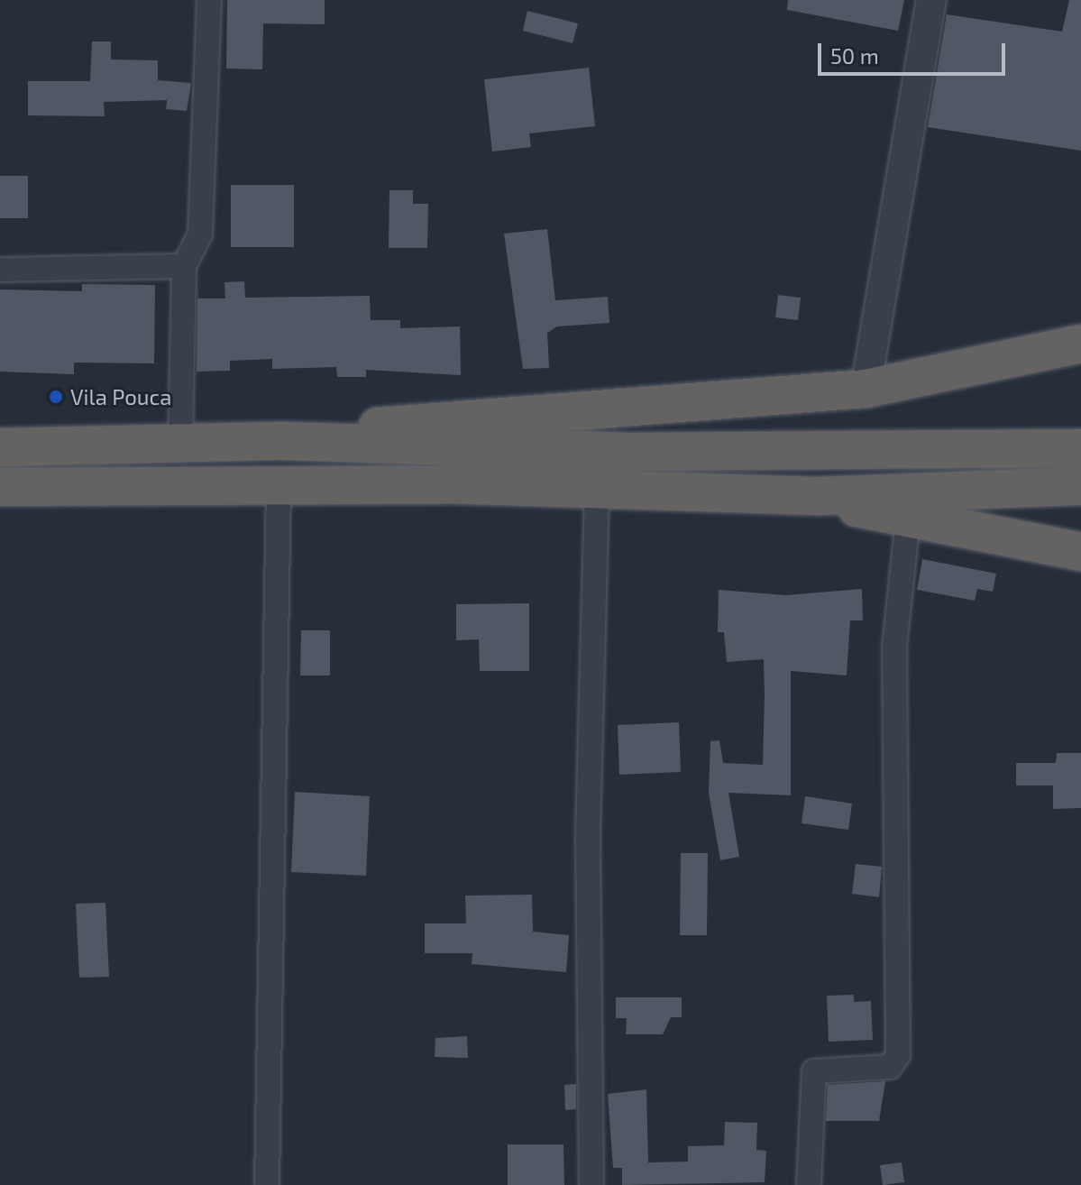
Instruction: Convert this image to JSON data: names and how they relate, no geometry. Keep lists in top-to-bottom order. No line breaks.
{"places":["Vila Pouca"],"scale_bar":"50 m"}
